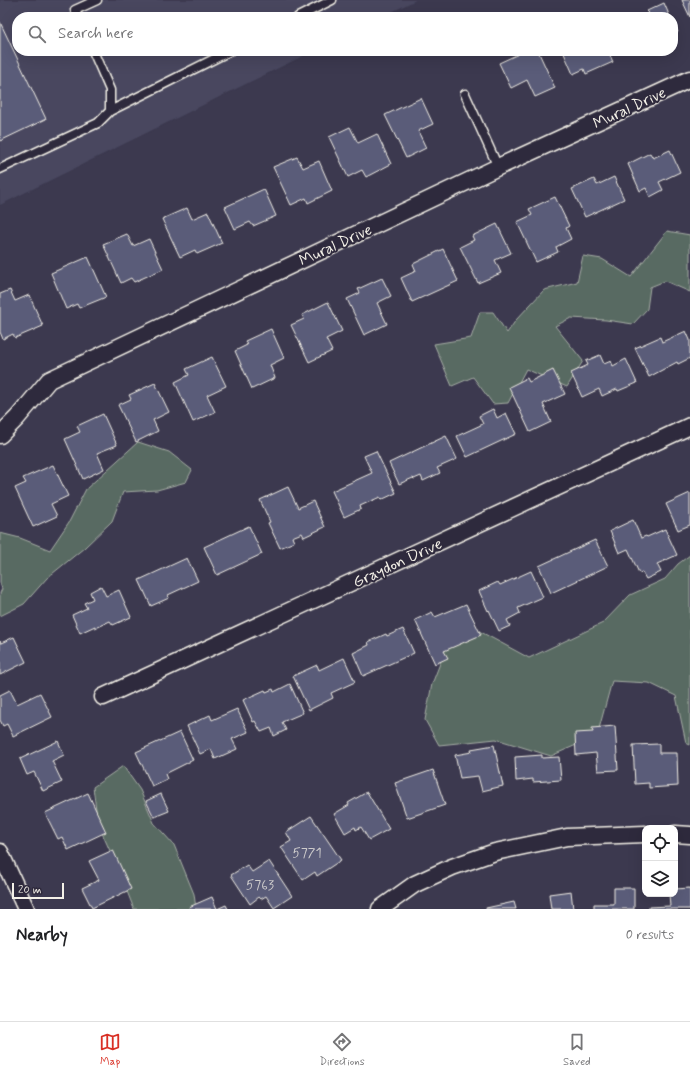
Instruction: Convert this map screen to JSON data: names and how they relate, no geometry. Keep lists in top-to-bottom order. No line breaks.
{"streets":{"street":["Mural Drive","Graydon Drive"]},"house_numbers":["5771","5763"],"scale_bar":"20 m","page":{"search":"Search here","scale":"20 m","heading":["Nearby","0 results"],"nav":["Map","Directions","Saved"]}}
